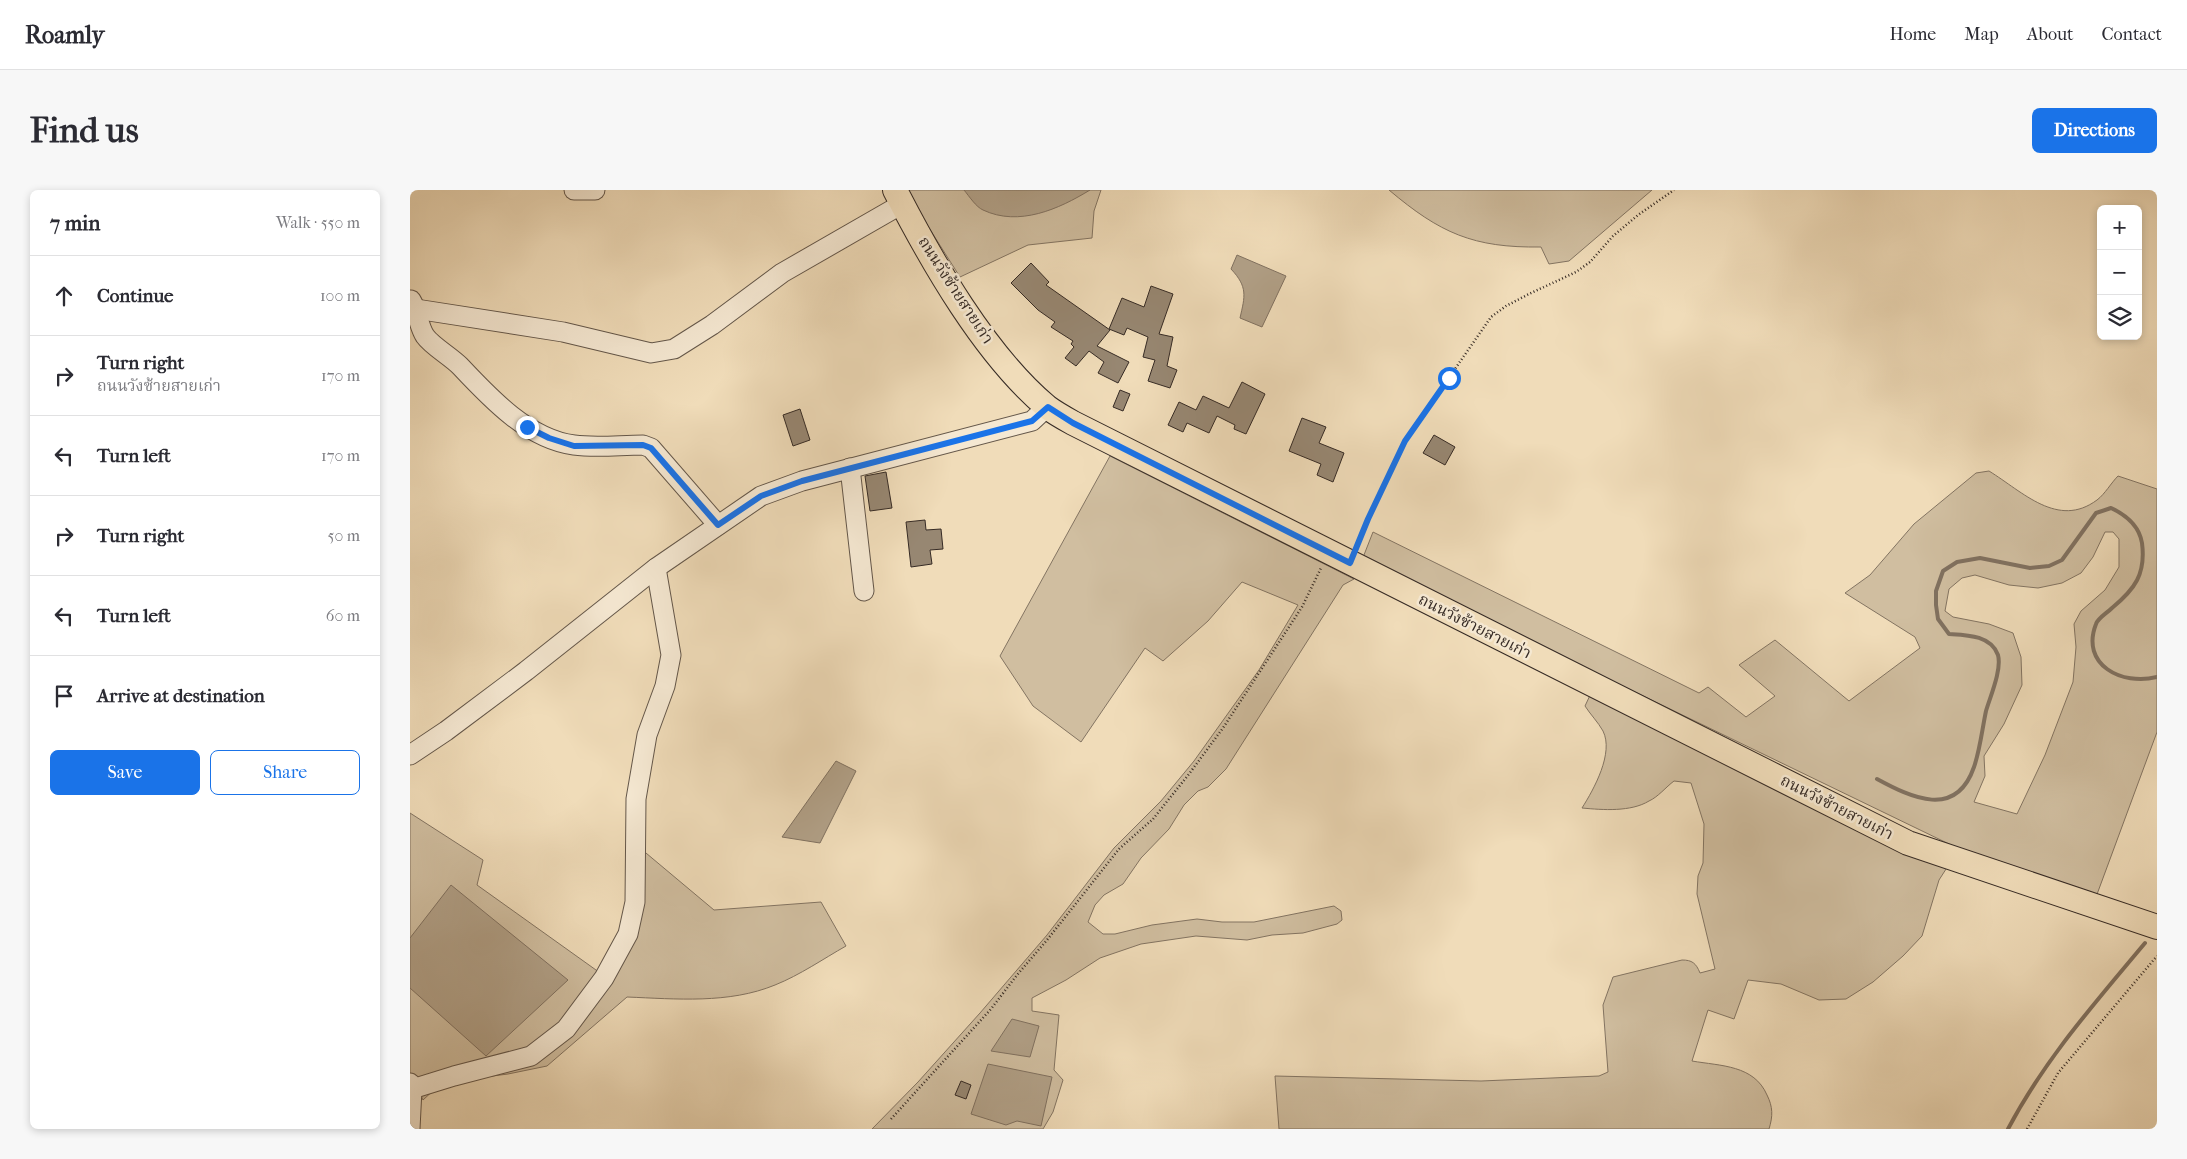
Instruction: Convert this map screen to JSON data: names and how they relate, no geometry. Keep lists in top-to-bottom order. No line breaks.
{"streets":{"main road":["ถนนวังซ้ายสายเก่า"]},"page":{"header":"Roamly","nav":["Home","Map","About","Contact"],"buttons":["Directions",["Save","Share"]],"title":"Find us","heading":["7 min","Walk · 550 m"],"map_buttons":["+","−"],"list":[["Continue","100 m"],["Turn right","ถนนวังซ้ายสายเก่า","170 m"],["Turn left","170 m"],["Turn right","50 m"],["Turn left","60 m"],"Arrive at destination"]}}
